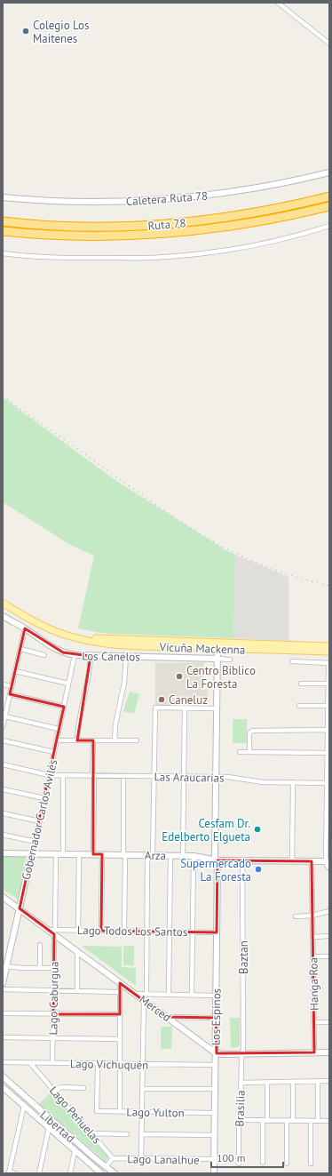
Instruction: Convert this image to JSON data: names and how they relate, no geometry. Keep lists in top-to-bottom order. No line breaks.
{"streets":{"highway":["Ruta 78"],"main road":["Vicuña Mackenna"],"street":["Caletera Ruta 78","Los Canelos","Las Araucarias","Gobernador Carlos Avilés","Arza","Lago Todos Los Santos","Baztan","Hanga Roa","Lago Caburgua","Merced","Los Espinos","Lago Vichuquén","Brasilia","Lago Yulton","Lago Peñuelas","Libertad","Lago Lanalhue"]},"crossings":[["Vicuña Mackenna","Los Espinos"],["Los Canelos","Gobernador Carlos Avilés"],["Los Canelos","Los Espinos"],["Las Araucarias","Gobernador Carlos Avilés"],["Las Araucarias","Los Espinos"],["Gobernador Carlos Avilés","Arza"],["Gobernador Carlos Avilés","Merced"],["Arza","Baztan"],["Arza","Hanga Roa"],["Arza","Lago Caburgua"],["Arza","Los Espinos"],["Lago Todos Los Santos","Lago Caburgua"],["Lago Todos Los Santos","Merced"],["Lago Todos Los Santos","Los Espinos"],["Baztan","Brasilia"],["Lago Caburgua","Merced"],["Lago Caburgua","Lago Vichuquén"],["Merced","Los Espinos"],["Los Espinos","Lago Vichuquén"],["Los Espinos","Lago Yulton"],["Los Espinos","Lago Lanalhue"],["Lago Vichuquén","Lago Yulton"],["Lago Vichuquén","Lago Peñuelas"],["Lago Peñuelas","Lago Lanalhue"]],"places":["Colegio Los Maitenes","Centro Biblico La Foresta","Caneluz","Cesfam Dr. Edelberto Elgueta","Supermercado La Foresta"],"scale_bar":"100 m"}
